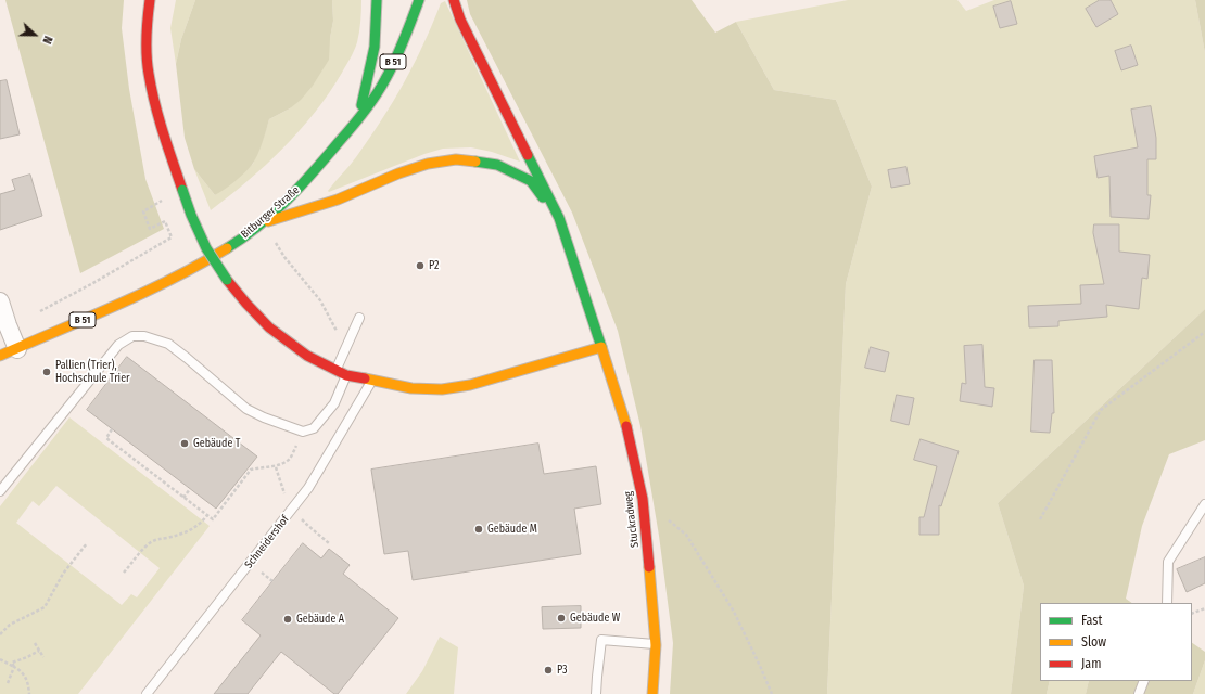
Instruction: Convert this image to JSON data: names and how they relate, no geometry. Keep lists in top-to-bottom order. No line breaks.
{"streets":{"main road":["B 51","Bitburger Straße","Stuckradweg"],"lane":["Schneidershof"]},"places":["P2","Pallien (Trier), Hochschule Trier","Gebäude T","Gebäude M","Gebäude W","Gebäude A","P3"],"legend":["Fast","Slow","Jam"],"north":"right"}
